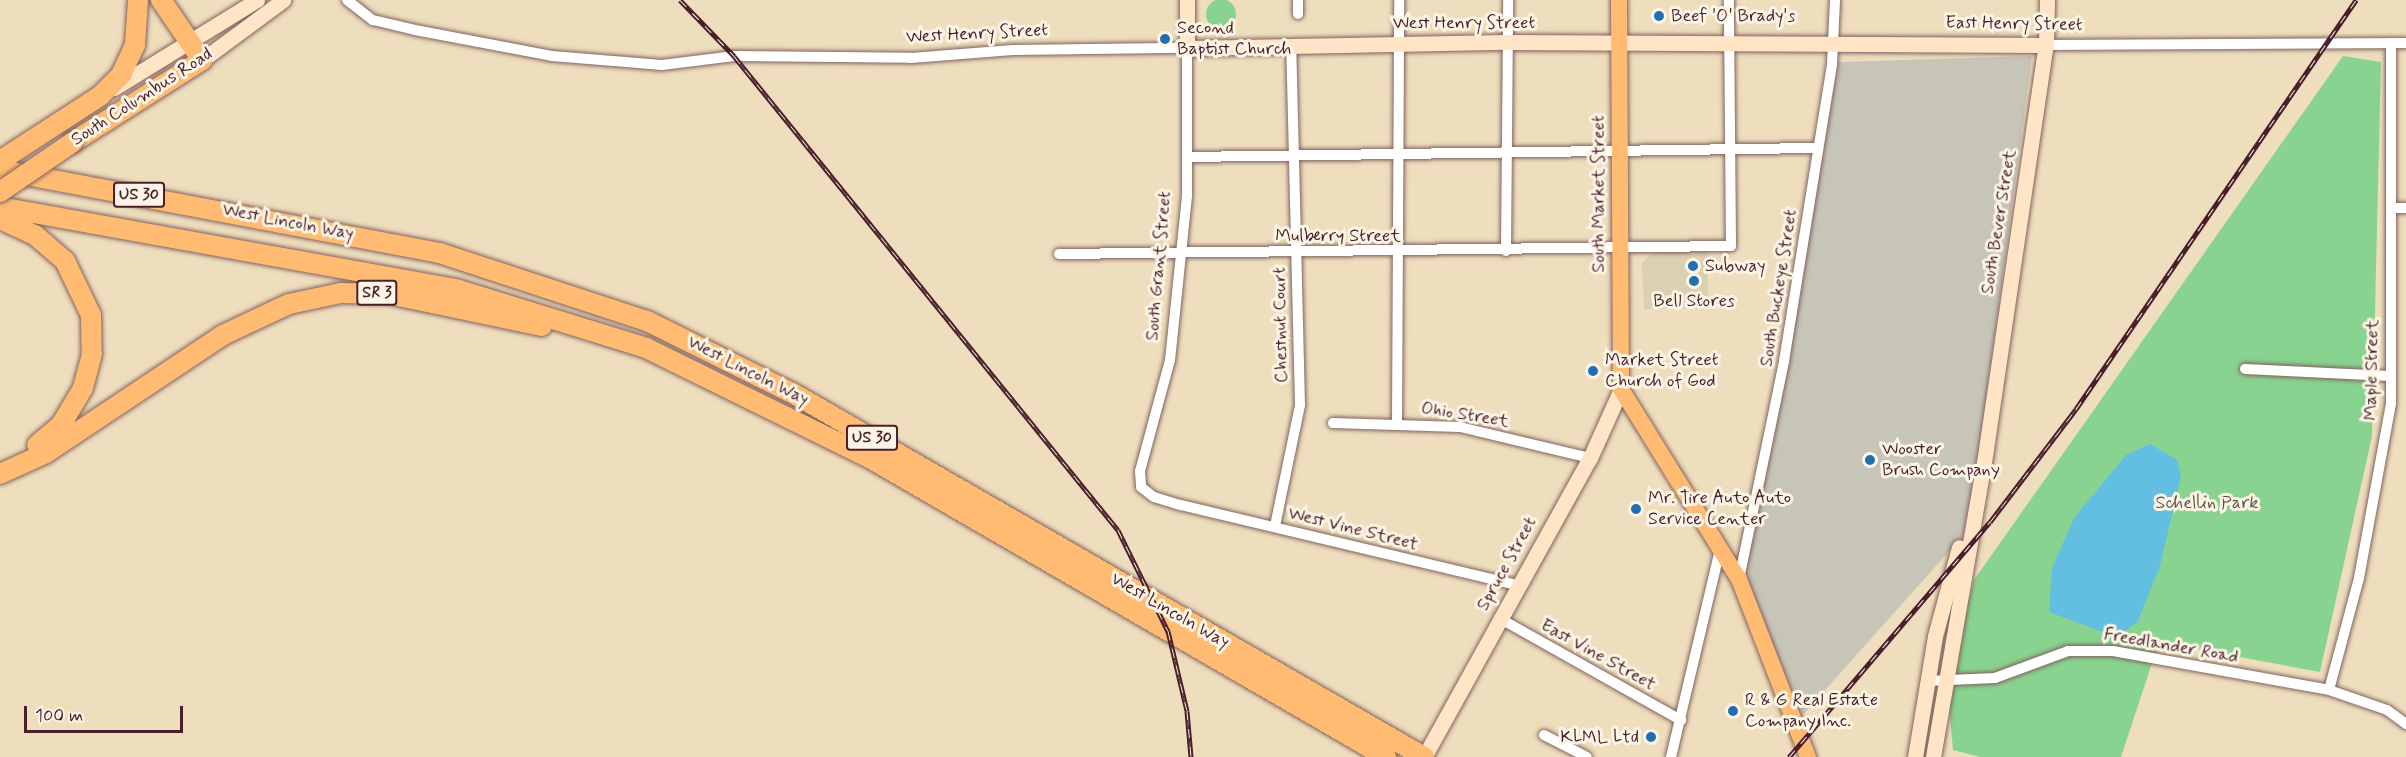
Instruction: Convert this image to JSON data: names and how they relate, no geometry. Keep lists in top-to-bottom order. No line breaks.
{"streets":{"highway":["South Columbus Road","US 30","West Lincoln Way","SR 3"],"main road":["West Henry Street","East Henry Street","South Market Street","South Bever Street","South Grant Street","Spruce Street"],"street":["Mulberry Street","South Buckeye Street","Chestnut Court","Maple Street","Ohio Street","West Vine Street","Freedlander Road","East Vine Street"]},"crossings":[["West Henry Street","East Henry Street"],["West Henry Street","South Market Street"],["West Henry Street","South Grant Street"],["West Henry Street","Chestnut Court"],["East Henry Street","South Market Street"],["East Henry Street","South Bever Street"],["East Henry Street","South Buckeye Street"],["East Henry Street","Maple Street"],["South Market Street","Mulberry Street"],["South Market Street","Spruce Street"],["West Lincoln Way","SR 3"],["West Lincoln Way","Spruce Street"],["South Bever Street","Freedlander Road"],["Mulberry Street","South Grant Street"],["Mulberry Street","Chestnut Court"],["South Grant Street","West Vine Street"],["Chestnut Court","West Vine Street"],["Maple Street","Freedlander Road"],["Ohio Street","Spruce Street"],["West Vine Street","Spruce Street"],["Spruce Street","East Vine Street"]],"parks":["Schellin Park"],"places":["Beef 'O' Brady's","Second Baptist Church","Subway","Bell Stores","Market Street Church of God","Wooster Brush Company","Mr. Tire Auto Auto Service Center","R & G Real Estate Company Inc.","KLML Ltd"],"scale_bar":"100 m"}
